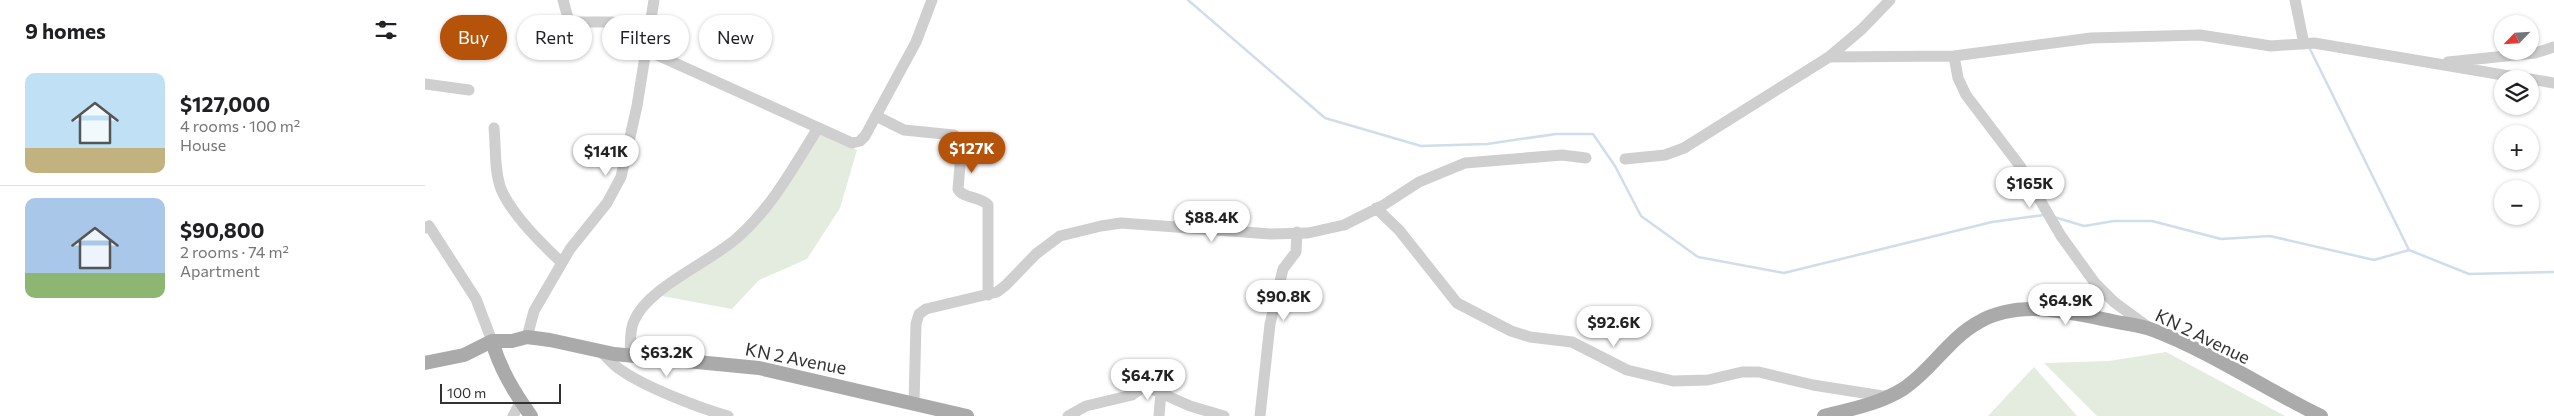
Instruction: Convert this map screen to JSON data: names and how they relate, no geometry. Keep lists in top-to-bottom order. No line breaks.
{"streets":{"main road":["KN 2 Avenue"]},"scale_bar":"100 m","north":"bottom left","page":{"heading":"9 homes","map_buttons":["+","−"],"chip":["Buy","Rent","Filters","New"],"list":[{"name":"$127,000","note":"4 rooms · 100 m² · House"},{"name":"$90,800","note":"2 rooms · 74 m² · Apartment"}],"price":["$127K","$141K","$165K","$88.4K","$90.8K","$64.9K","$92.6K","$63.2K","$64.7K"],"scale":"100 m"}}
